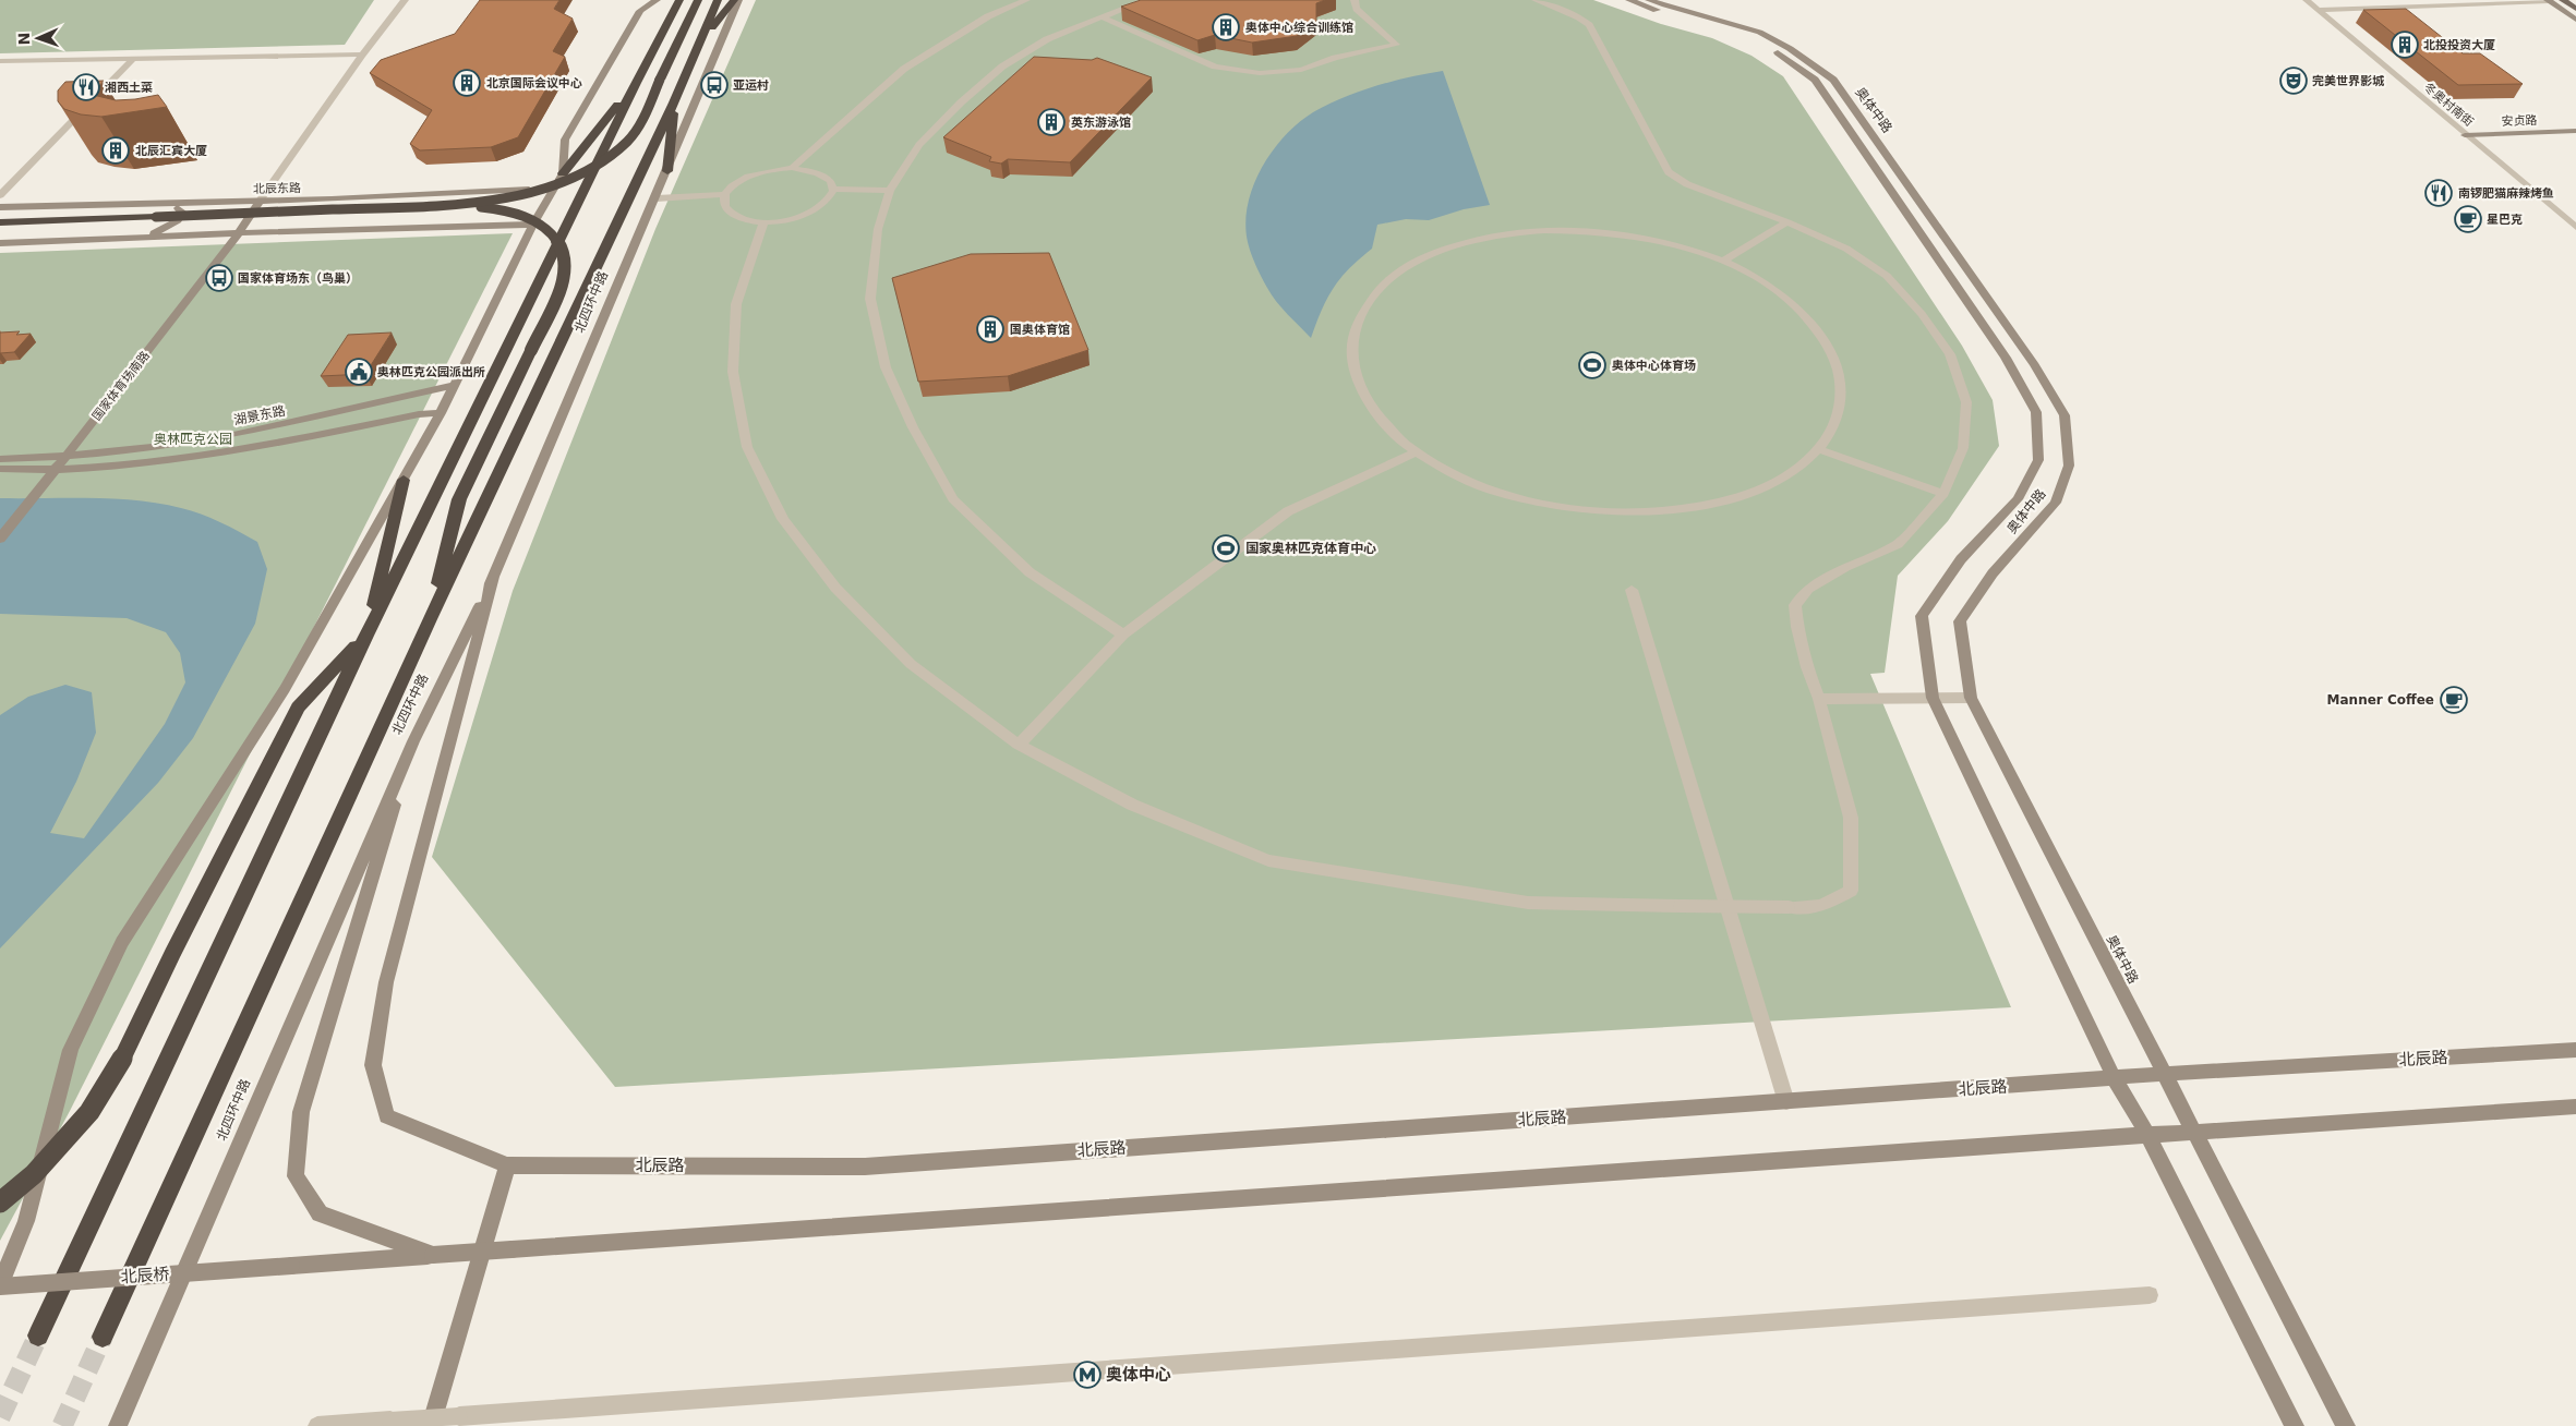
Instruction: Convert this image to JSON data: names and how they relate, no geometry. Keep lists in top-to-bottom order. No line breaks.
{"streets":{"highway":["北四环中路"],"main road":["奥体中路","安贞路","北辰东路","国家体育场南路","湖景东路","北辰路","北辰桥"],"street":["冬奥村南街"]},"crossings":[["冬奥村南街","安贞路"],["奥体中路","北辰路"],["奥体中路","北辰桥"],["北辰东路","国家体育场南路"],["国家体育场南路","湖景东路"]],"parks":["奥林匹克公园"],"places":{"building":["奥体中心综合训练馆","北投投资大厦","北京国际会议中心","英东游泳馆","北辰汇宾大厦","国奥体育馆"],"theatre":["完美世界影城"],"bus stop":["亚运村","国家体育场东（鸟巢）"],"restaurant":["湘西土菜","南锣肥猫麻辣烤鱼"],"cafe":["星巴克","Manner Coffee"],"sports":["奥体中心体育场","国家奥林匹克体育中心"],"public building":["奥林匹克公园派出所"],"metro station":["奥体中心"]},"north":"left"}
